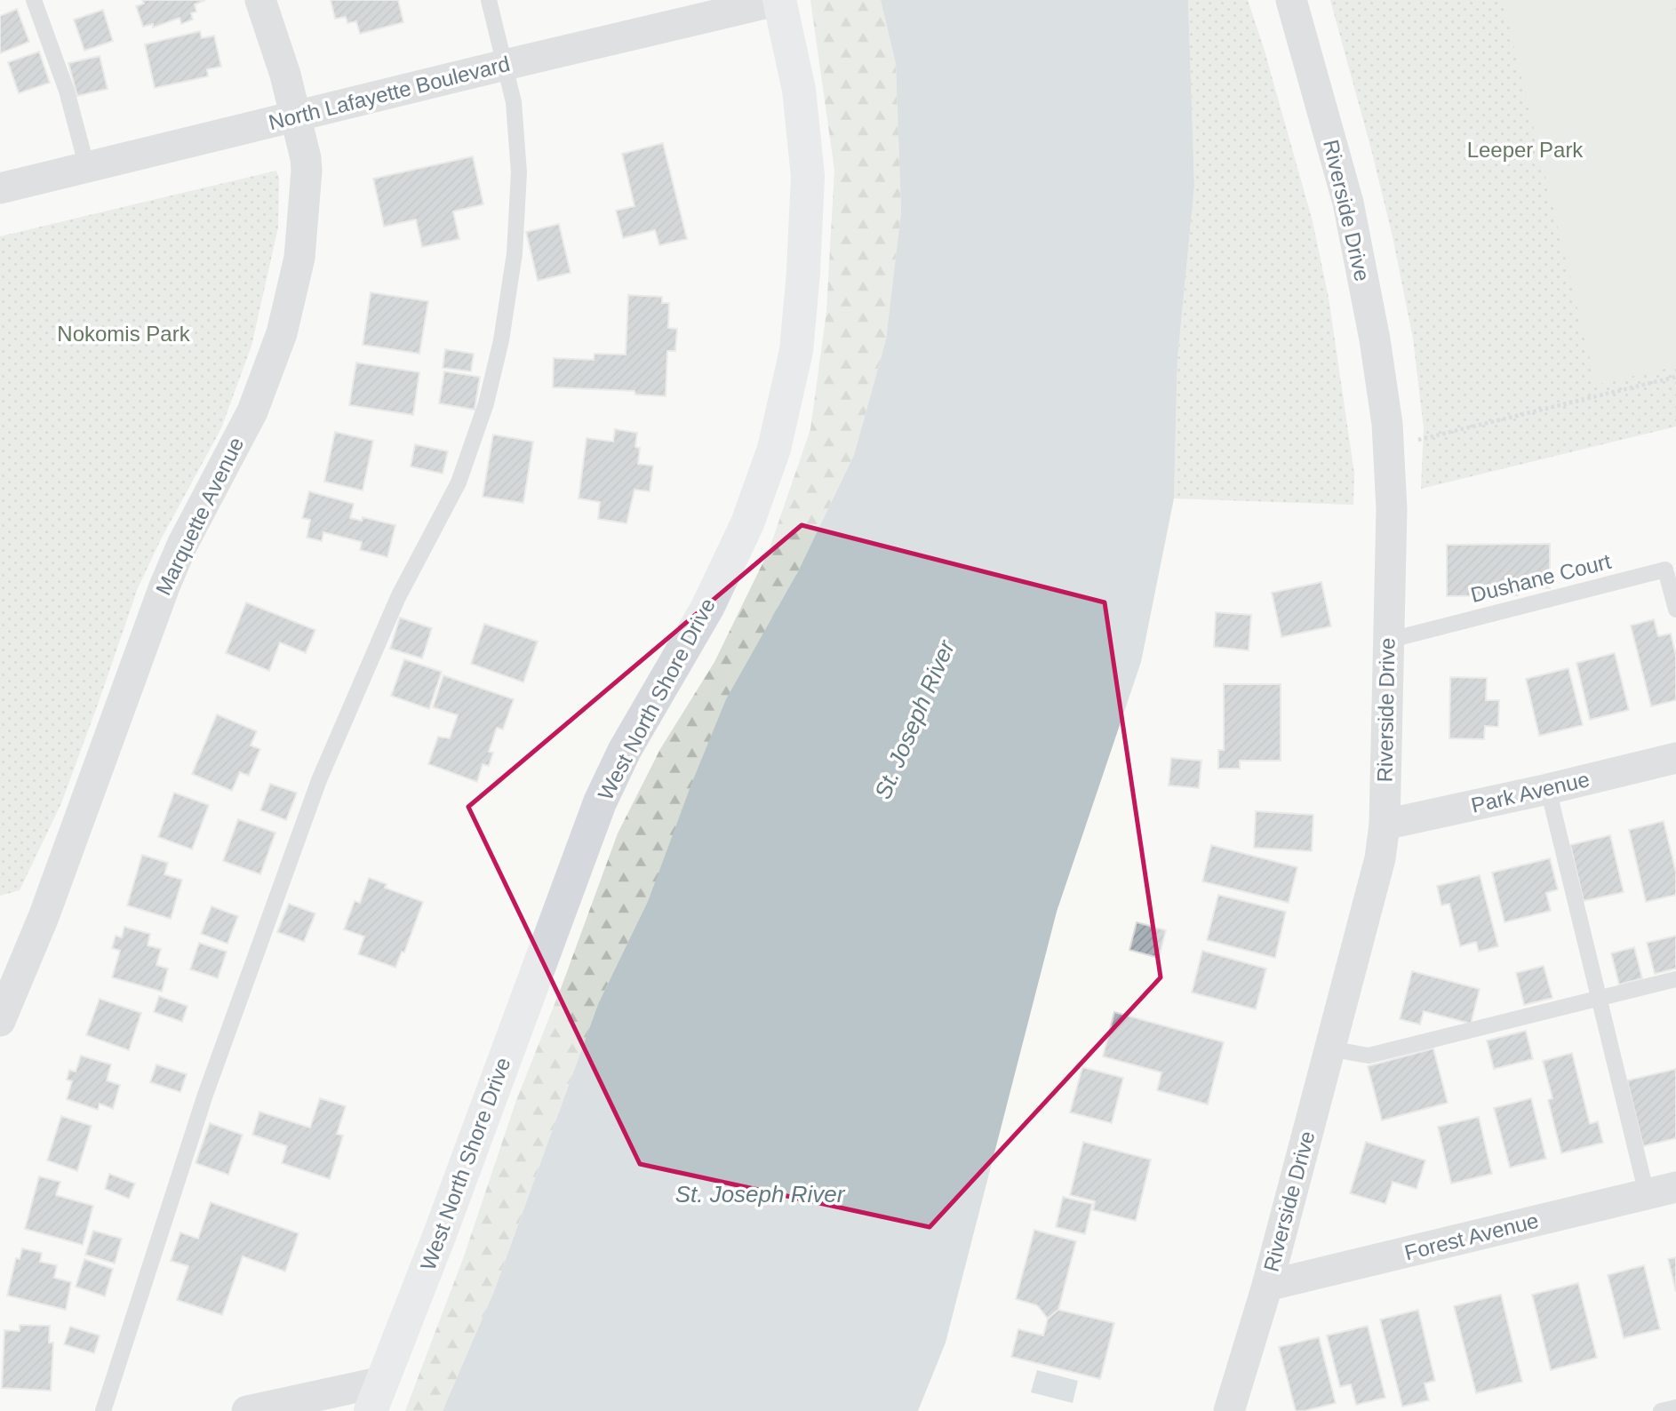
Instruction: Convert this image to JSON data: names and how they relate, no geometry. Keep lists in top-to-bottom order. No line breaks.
{"streets":{"street":["North Lafayette Boulevard","Riverside Drive","Marquette Avenue","West North Shore Drive","Park Avenue","Forest Avenue"],"lane":["Dushane Court"]},"crossings":[["North Lafayette Boulevard","Marquette Avenue"],["North Lafayette Boulevard","West North Shore Drive"],["Riverside Drive","Dushane Court"],["Riverside Drive","Park Avenue"],["Riverside Drive","Forest Avenue"]],"water":["St. Joseph River"],"parks":["Leeper Park","Nokomis Park"]}
